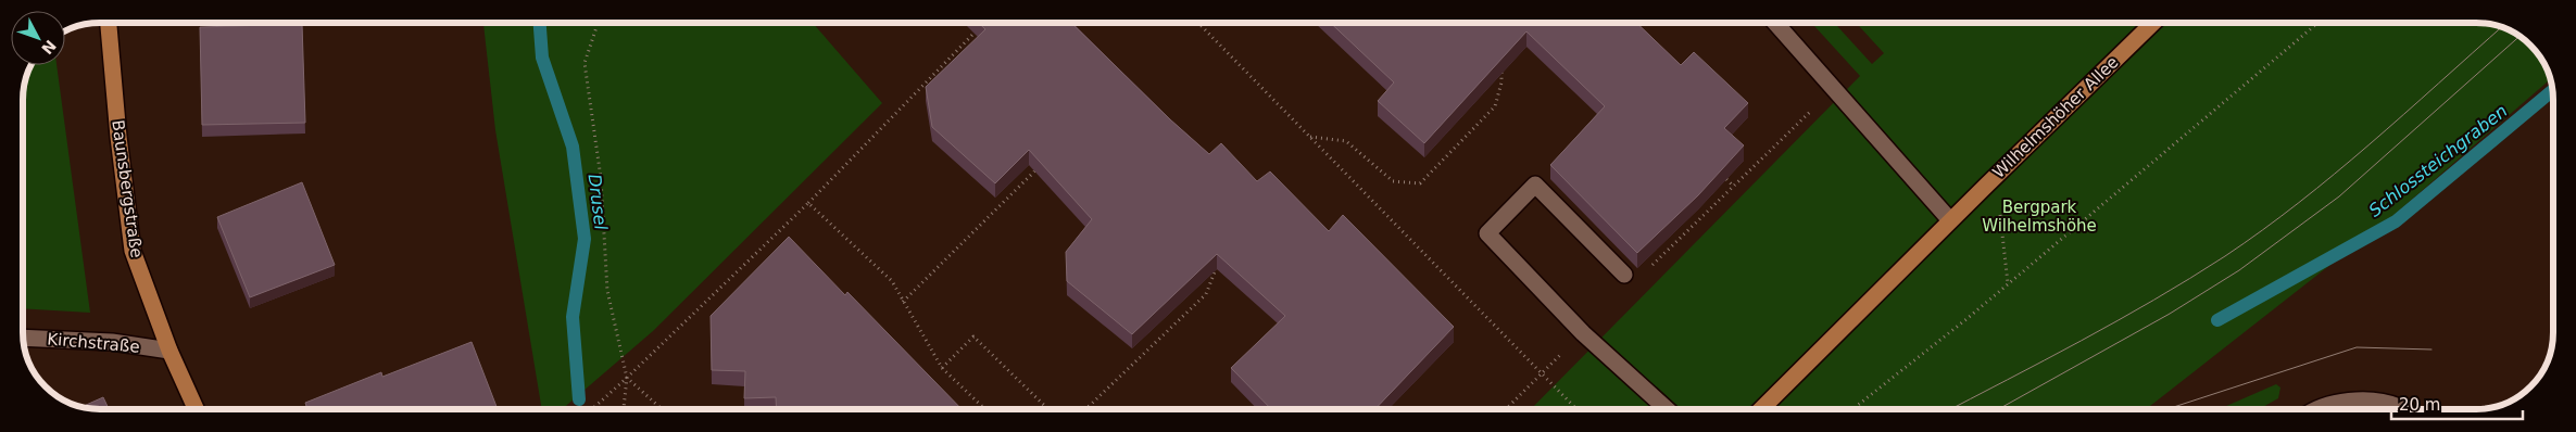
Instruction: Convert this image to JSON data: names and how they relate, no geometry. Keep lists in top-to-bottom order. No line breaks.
{"streets":{"main road":["Wilhelmshöher Allee","Baunsbergstraße"],"street":["Kirchstraße"]},"crossings":[["Baunsbergstraße","Kirchstraße"]],"water":["Schlossteichgraben","Drusel"],"parks":["Bergpark Wilhelmshöhe"],"scale_bar":"20 m","north":"bottom right"}
